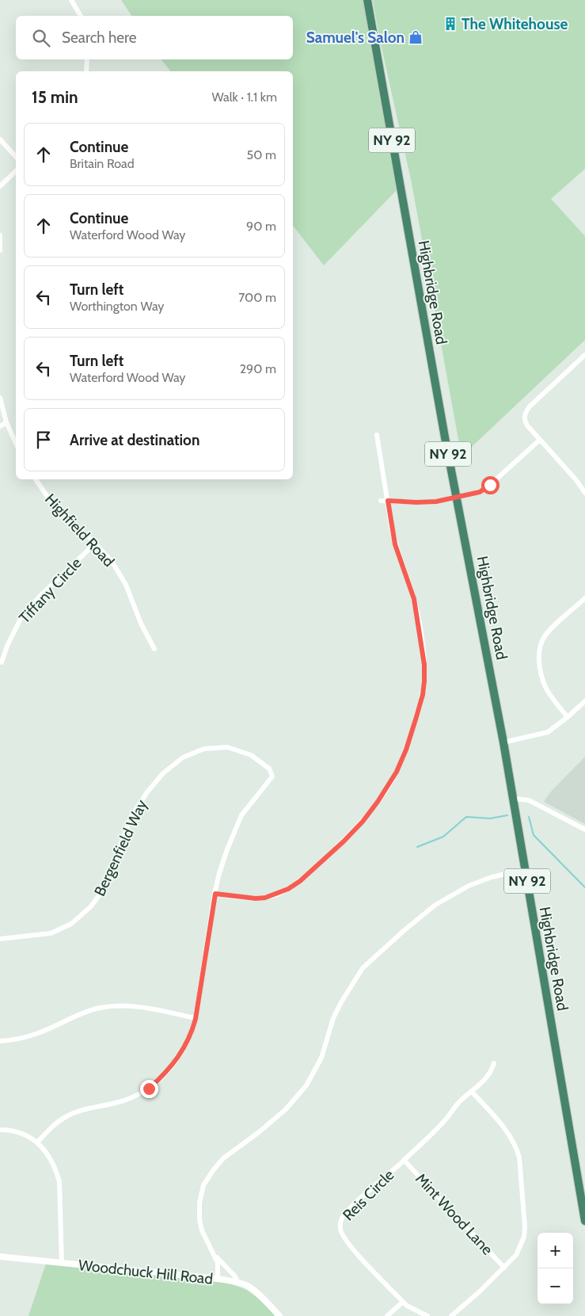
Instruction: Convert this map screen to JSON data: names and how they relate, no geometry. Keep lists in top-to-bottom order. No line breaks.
{"streets":{"highway":["NY 92","Highbridge Road"],"street":["Highfield Road","Tiffany Circle","Bergenfield Way","Reis Circle","Mint Wood Lane","Woodchuck Hill Road"]},"crossings":[["Highfield Road","Tiffany Circle"],["Reis Circle","Mint Wood Lane"]],"places":{"building":["The Whitehouse"],"shop":["Samuel's Salon"]},"page":{"search":"Search here","heading":["15 min","Walk · 1.1 km"],"list":[["Continue","Britain Road","50 m"],["Continue","Waterford Wood Way","90 m"],["Turn left","Worthington Way","700 m"],["Turn left","Waterford Wood Way","290 m"],"Arrive at destination"],"map_buttons":["+","−"]}}
